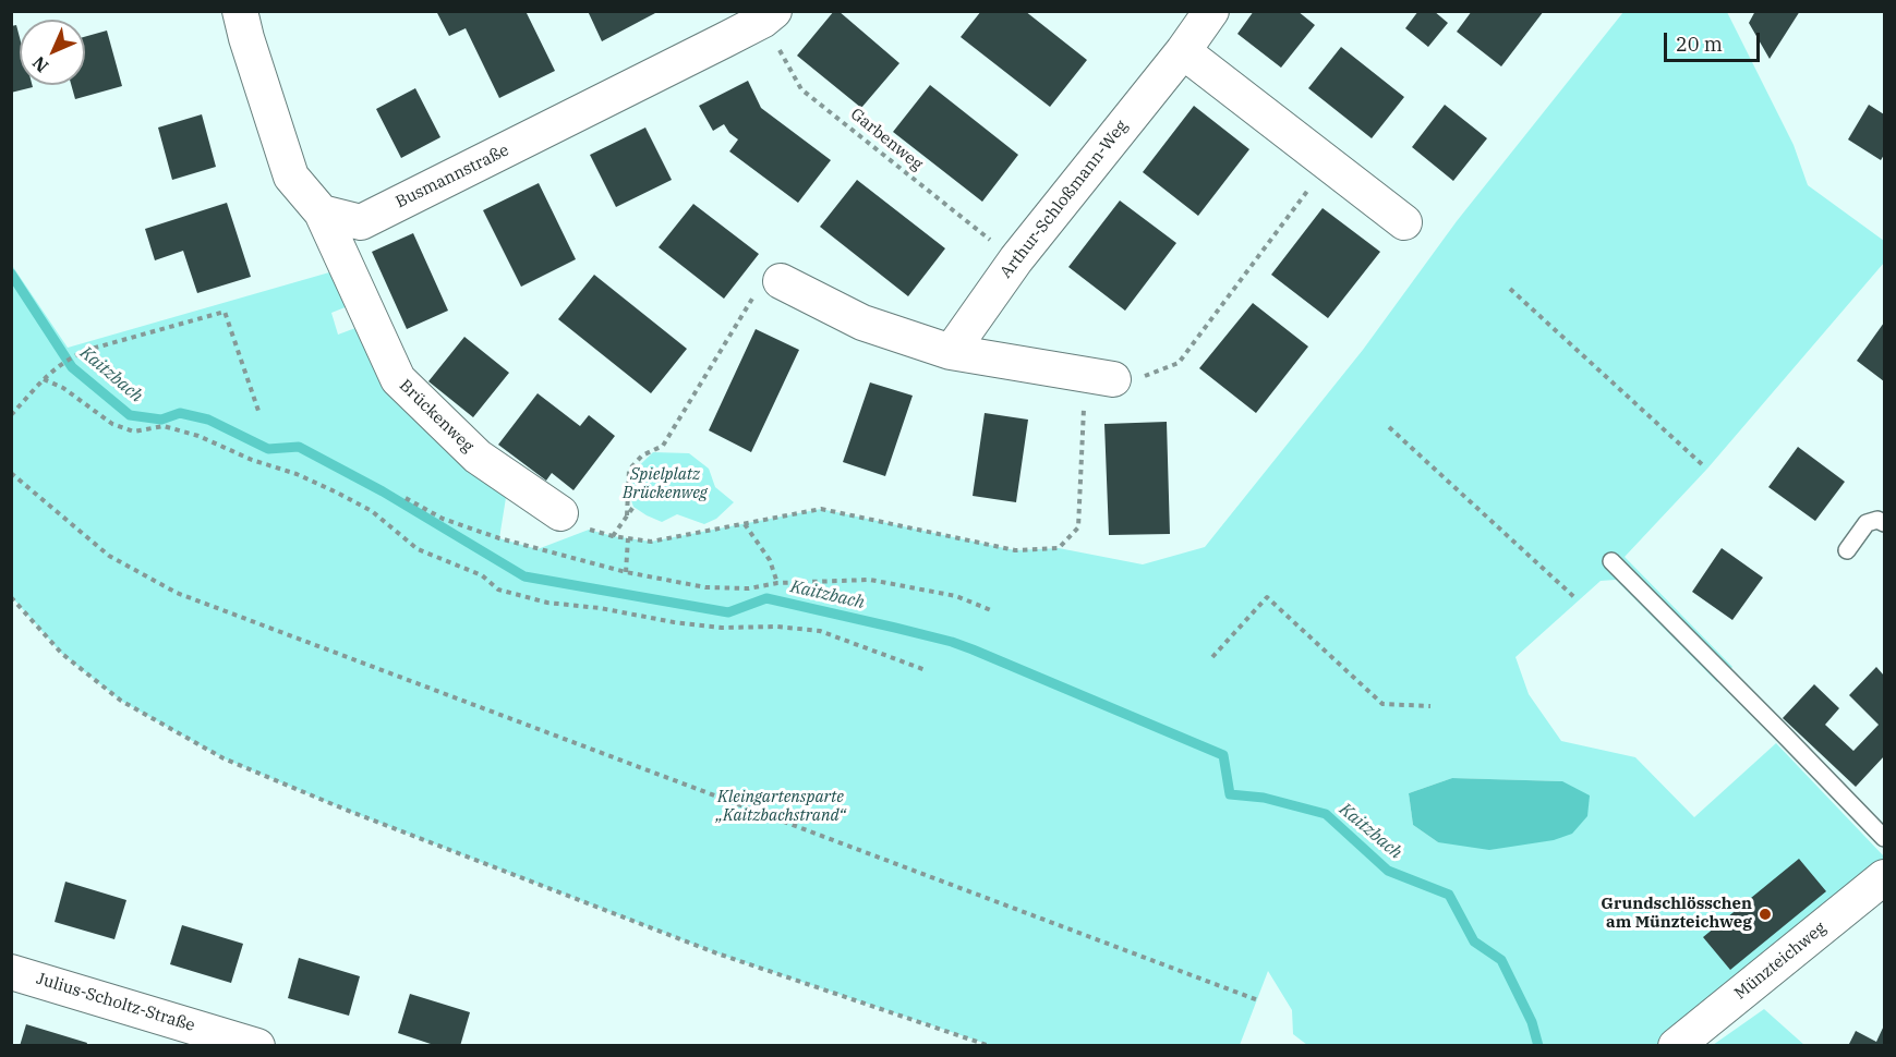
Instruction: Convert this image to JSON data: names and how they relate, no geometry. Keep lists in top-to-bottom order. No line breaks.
{"streets":{"street":["Busmannstraße","Arthur-Schloßmann-Weg","Brückenweg","Münzteichweg","Julius-Scholtz-Straße"],"path":["Garbenweg"]},"crossings":[["Garbenweg","Busmannstraße"],["Garbenweg","Arthur-Schloßmann-Weg"],["Busmannstraße","Brückenweg"]],"water":["Kaitzbach"],"parks":["Spielplatz Brückenweg","Kleingartensparte „Kaitzbachstrand“"],"places":["Grundschlösschen am Münzteichweg"],"scale_bar":"20 m","north":"bottom left"}
